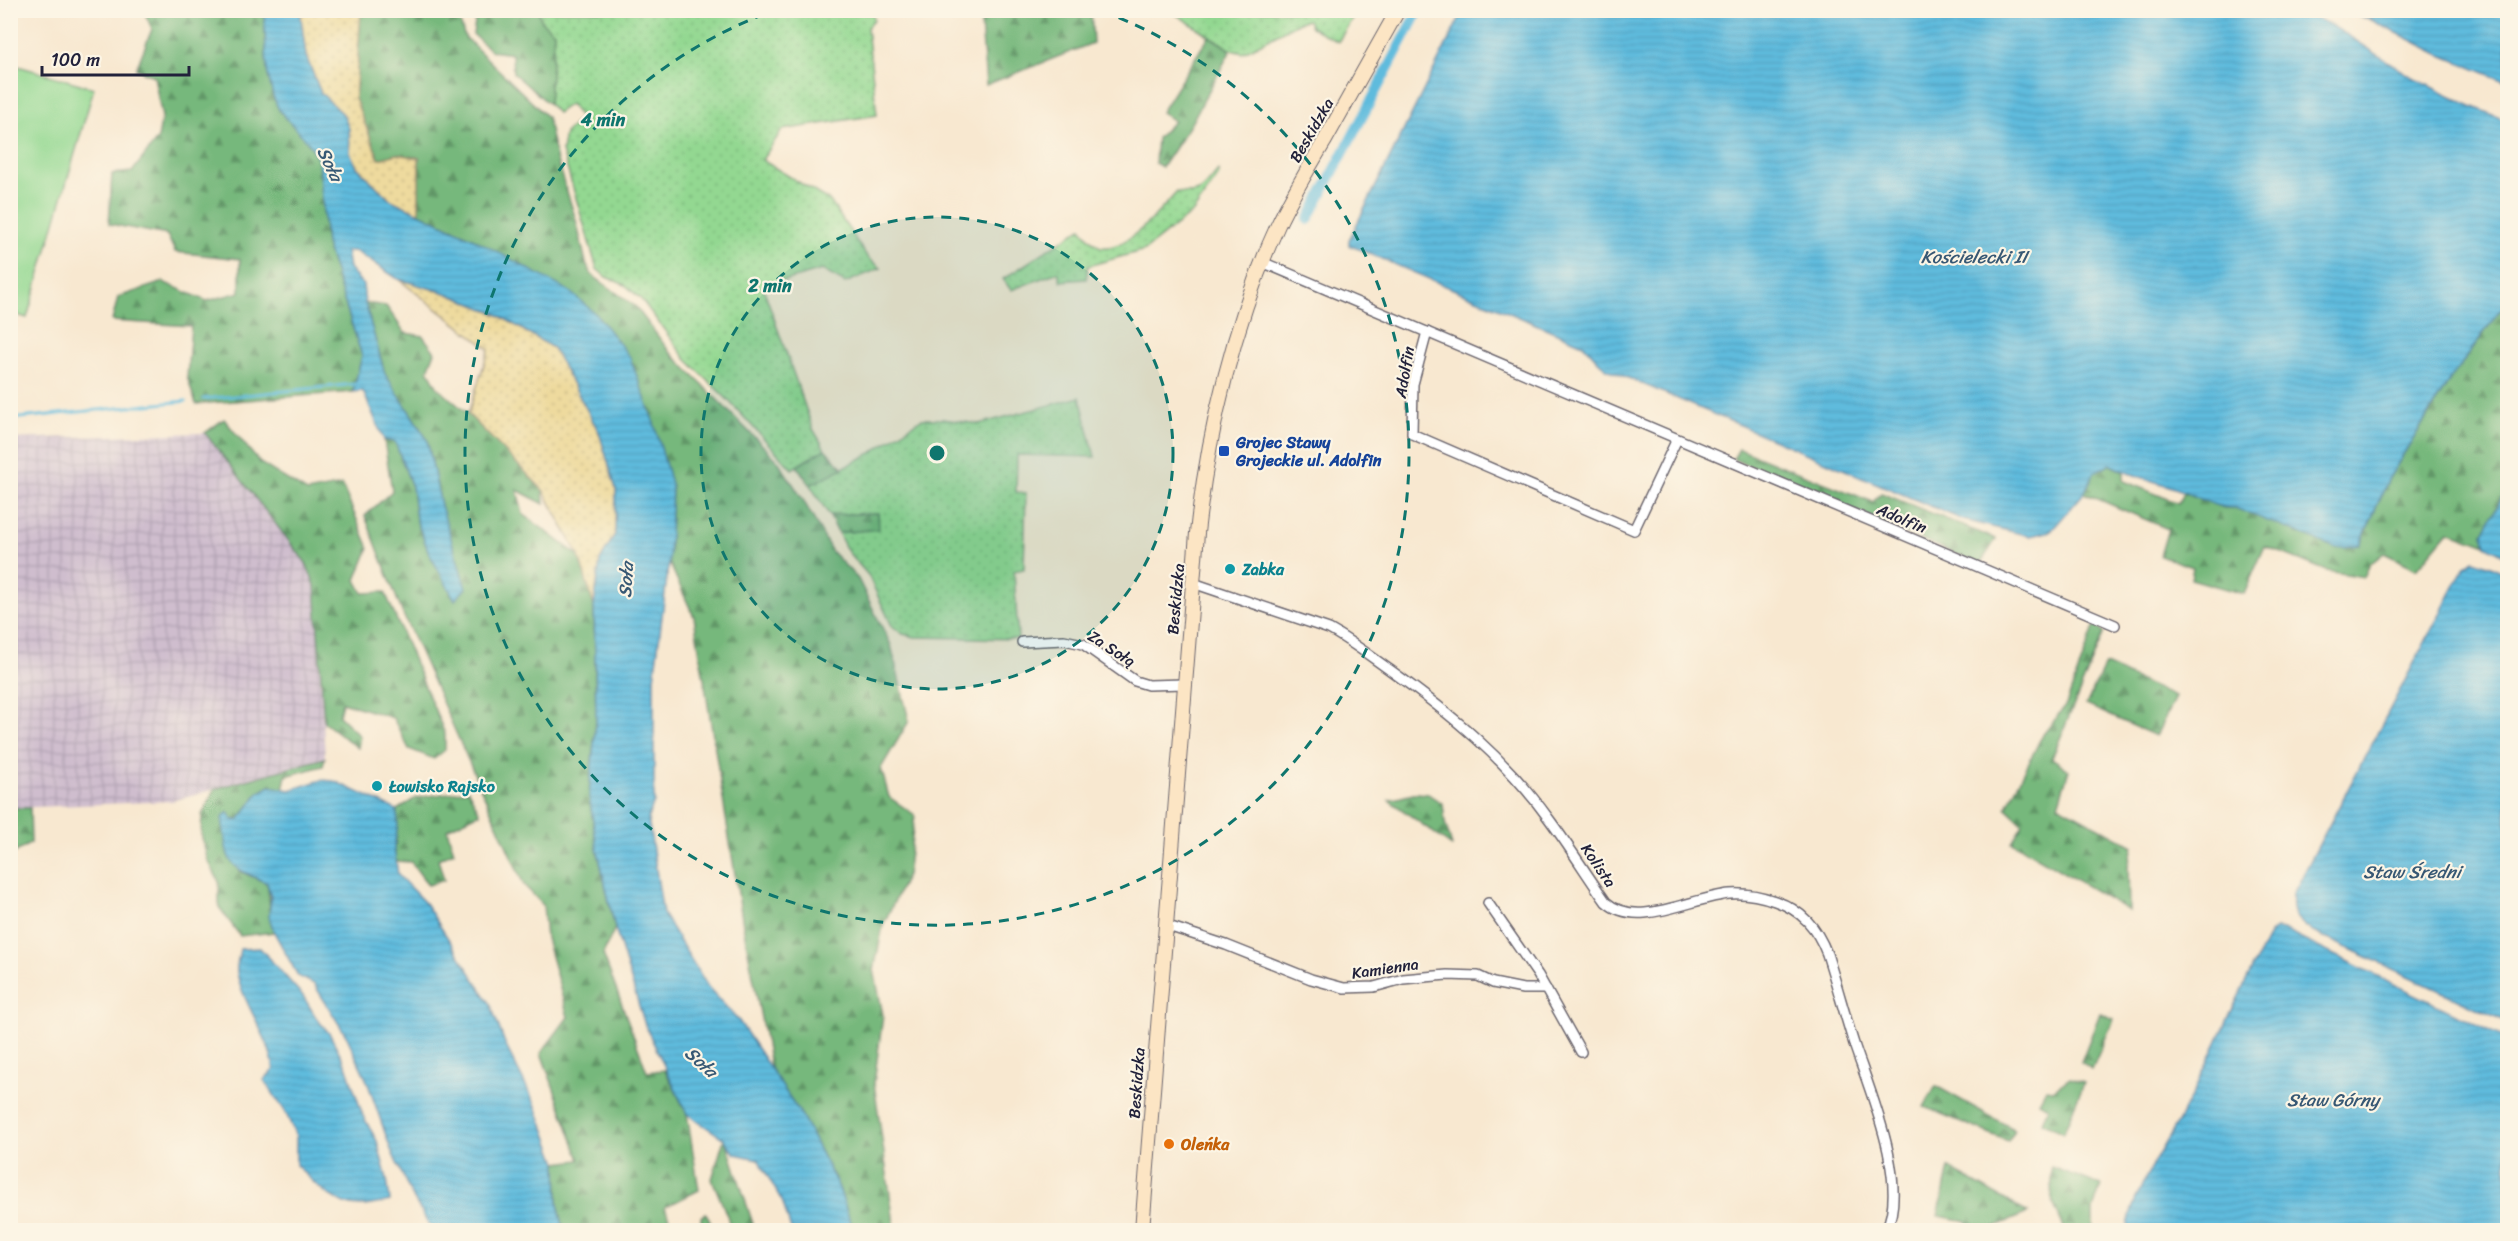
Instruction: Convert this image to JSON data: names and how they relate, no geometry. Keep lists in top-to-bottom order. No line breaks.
{"streets":{"main road":["Beskidzka"],"street":["Adolfin","Za Sołą","Kolista","Kamienna"]},"crossings":[["Beskidzka","Adolfin"],["Beskidzka","Za Sołą"],["Beskidzka","Kolista"],["Beskidzka","Kamienna"]],"water":["Soła","Kościelecki II","Staw Średni","Staw Górny"],"places":{"transit":["Grojec Stawy Grojeckie ul. Adolfin"],"other":["Zabka","Łowisko Rajsko","Oleńka"]},"scale_bar":"100 m","rings":["4 min","2 min"]}
